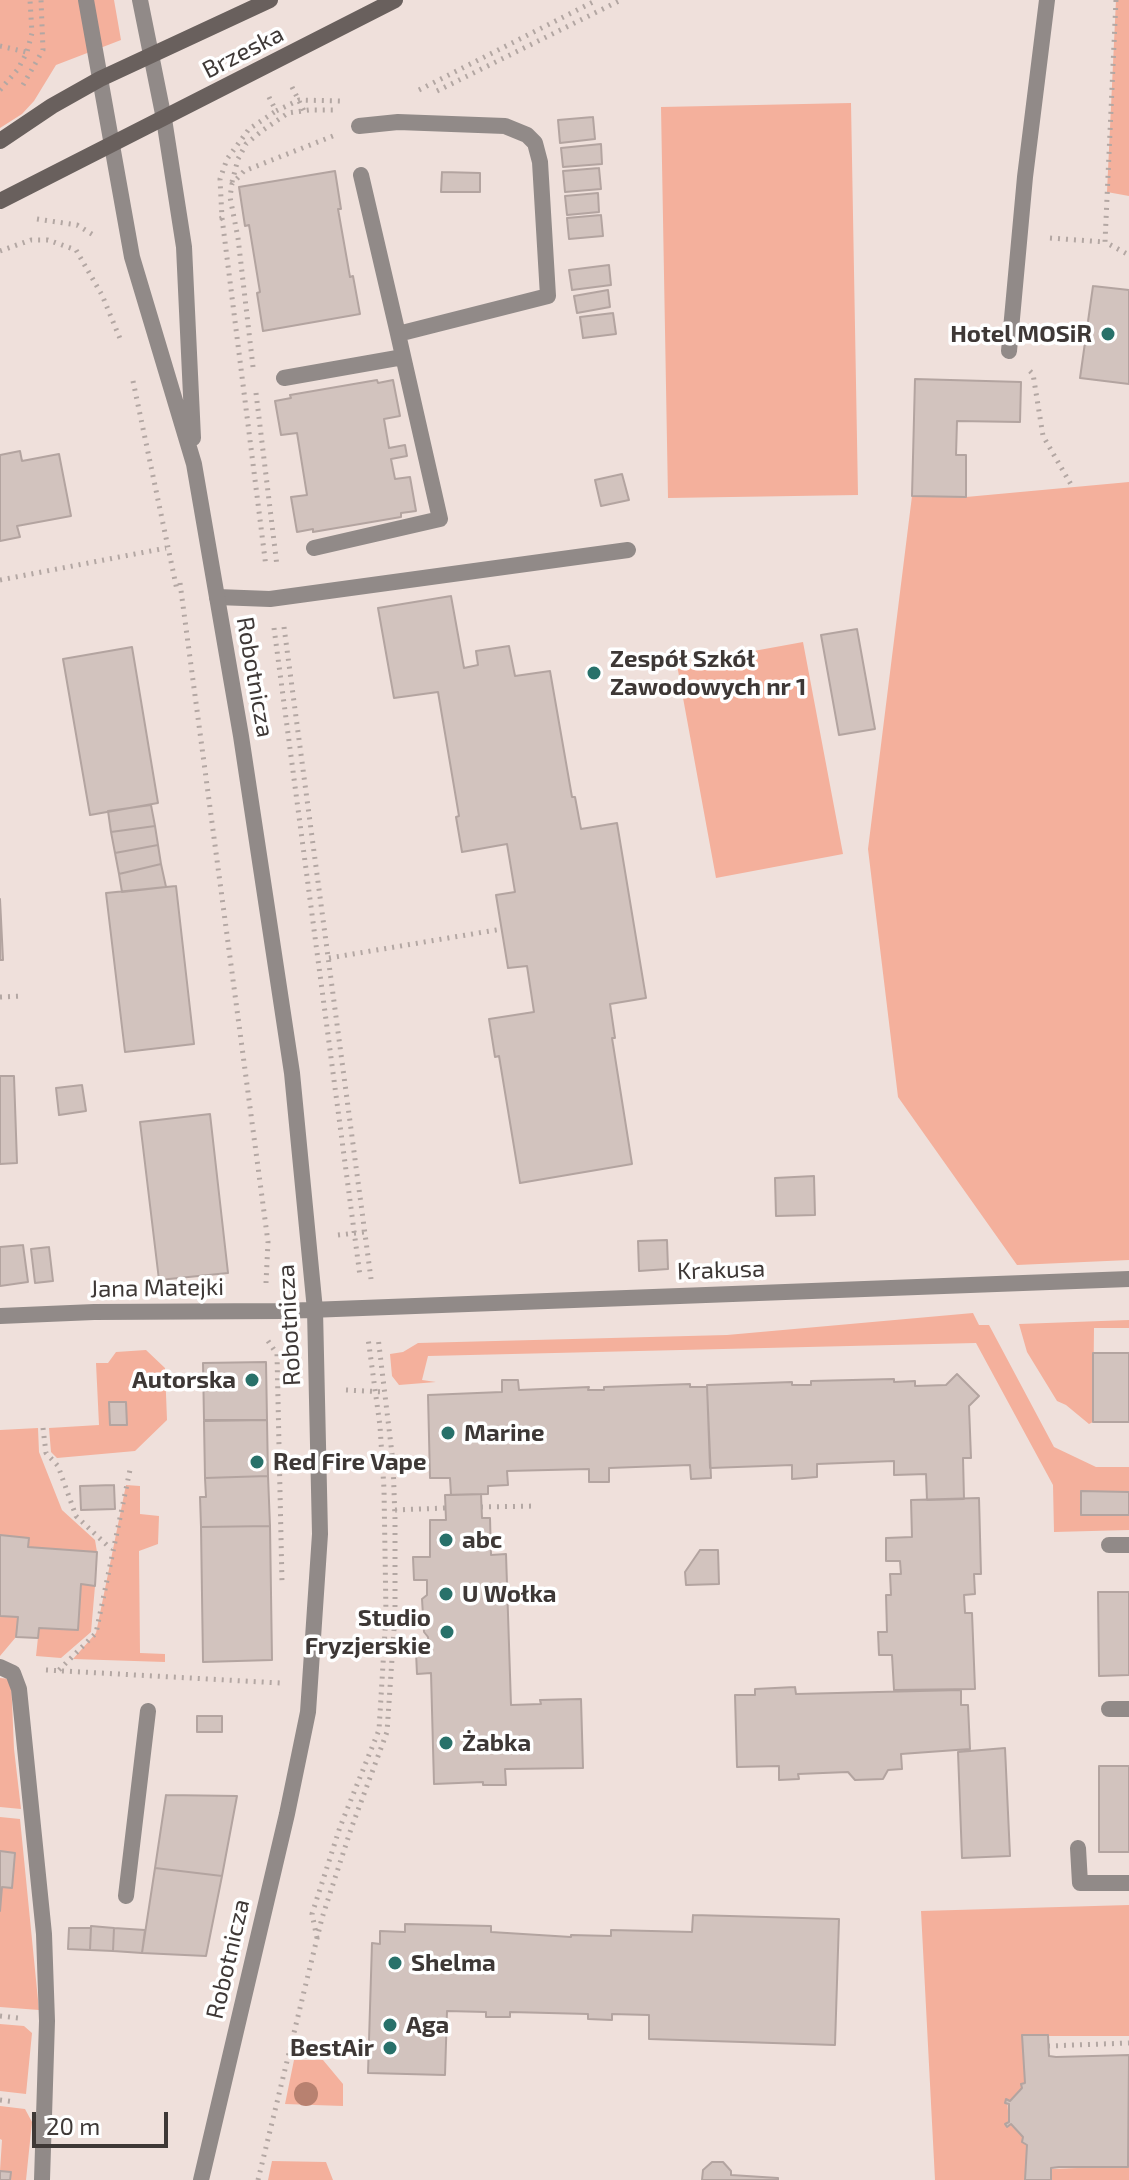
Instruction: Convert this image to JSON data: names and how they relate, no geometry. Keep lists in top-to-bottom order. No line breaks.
{"streets":{"main road":["Brzeska"],"street":["Robotnicza","Krakusa","Jana Matejki"]},"crossings":[["Brzeska","Robotnicza"],["Robotnicza","Krakusa"],["Robotnicza","Jana Matejki"],["Krakusa","Jana Matejki"]],"places":["Hotel MOSiR","Zespół Szkół Zawodowych nr 1","Autorska","Marine","Red Fire Vape","abc","U Wołka","Studio Fryzjerskie","Żabka","Shelma","Aga","BestAir"],"scale_bar":"20 m"}
